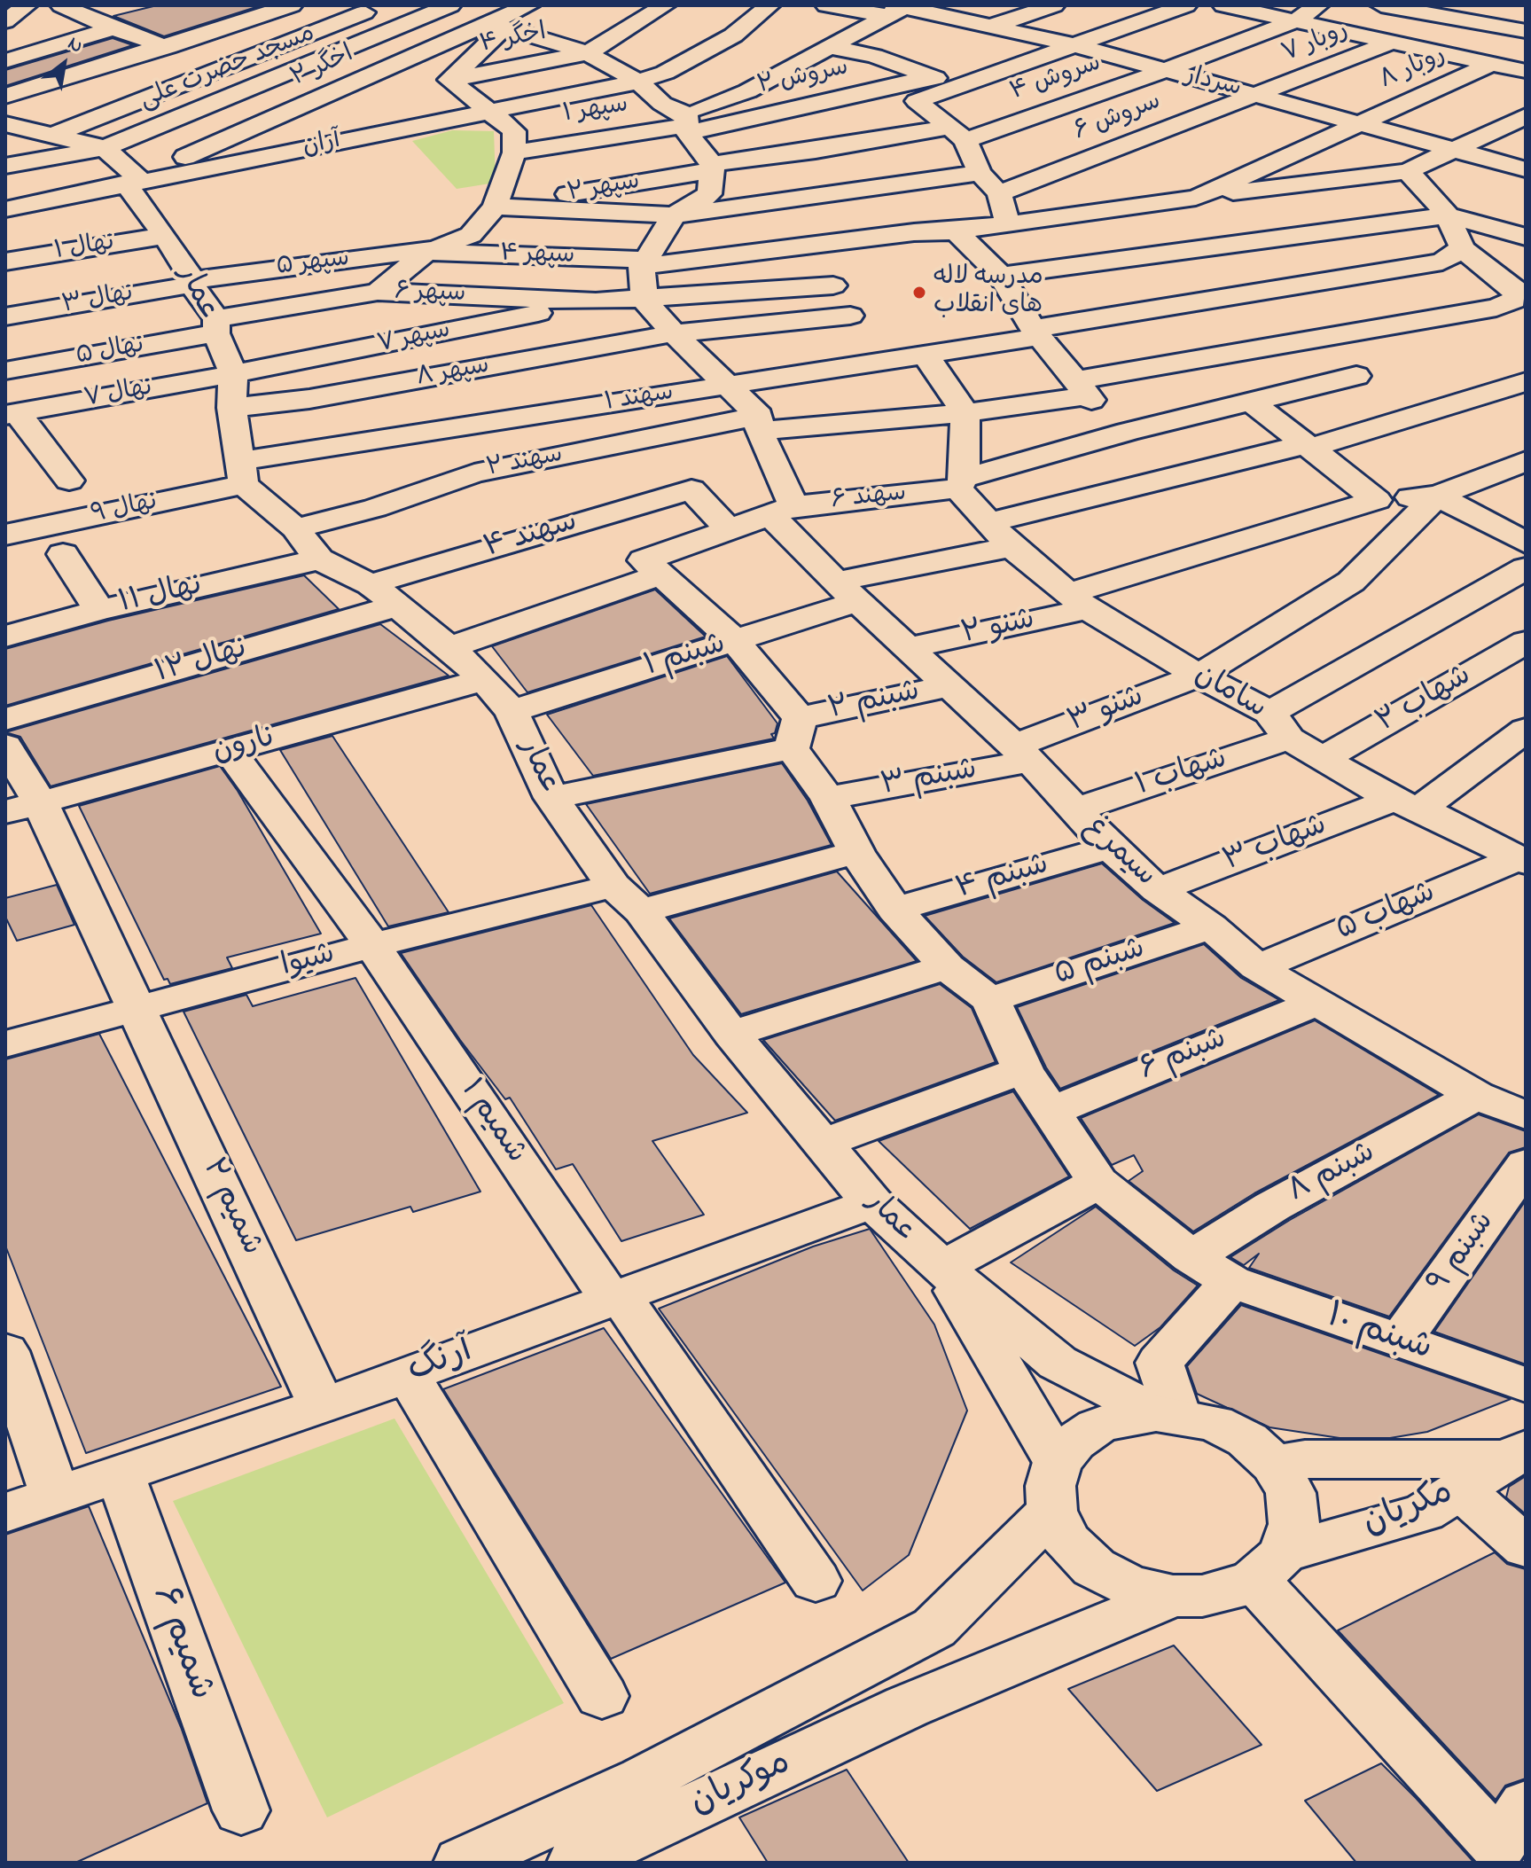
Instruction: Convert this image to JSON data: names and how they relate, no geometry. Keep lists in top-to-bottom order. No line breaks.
{"streets":{"street":["اخگر ۴","روبار ۷","اخگر ۲","مسجد حضرت علی","روبار ۸","سروش ۲","سروش ۴","سردار","سپهر ۱","سروش ۶","آران","سپهر ۲","نهال ۱","سپهر ۴","سپهر ۵","عمار","سپهر ۶","نهال ۳","سپهر ۷","نهال ۵","سپهر ۸","نهال ۷","سهند ۱","سهند ۲","سهند ۶","نهال ۹","سهند ۴","نهال ۱۱","شنو ۲","شبنم ۱","نهال ۱۲","سامان","شهاب ۲","شبنم ۲","شنو ۳","نارون","شهاب ۱","شبنم ۳","شهاب ۳","سیمرغ","شبنم ۴","شهاب ۵","شیوا","شبنم ۵","شبنم ۶","شمیم ۱","شبنم ۸","شمیم ۲","شبنم ۹","شبنم ۱۰","آرنگ","مکریان","شمیم ۶","موکریان"]},"crossings":[["روبار ۷","سردار"],["روبار ۷","سروش ۶"],["اخگر ۲","آران"],["اخگر ۲","عمار"],["مسجد حضرت علی","عمار"],["روبار ۸","سردار"],["روبار ۸","سپهر ۴"],["سروش ۲","سپهر ۱"],["سروش ۴","سردار"],["سروش ۴","سپهر ۲"],["سردار","سروش ۶"],["سردار","سپهر ۴"],["آران","عمار"],["نهال ۱","عمار"],["سپهر ۴","سپهر ۵"],["سپهر ۵","عمار"],["سپهر ۵","نهال ۳"],["عمار","سپهر ۶"],["عمار","نهال ۳"],["عمار","سپهر ۷"],["عمار","نهال ۵"],["عمار","سپهر ۸"],["عمار","نهال ۷"],["عمار","سهند ۱"],["عمار","سهند ۲"],["عمار","نهال ۹"],["عمار","سهند ۴"],["عمار","نهال ۱۱"],["عمار","شبنم ۱"],["عمار","نهال ۱۲"],["عمار","شبنم ۲"],["عمار","نارون"],["عمار","شیوا"],["عمار","آرنگ"],["عمار","مکریان"],["عمار","موکریان"],["سپهر ۶","سپهر ۷"],["سپهر ۶","نهال ۵"],["سپهر ۶","سیمرغ"],["سپهر ۷","نهال ۷"],["سپهر ۸","سیمرغ"],["سهند ۱","نهال ۹"],["سهند ۱","سیمرغ"],["سهند ۲","سیمرغ"],["سهند ۶","سهند ۴"],["سهند ۶","سامان"],["سهند ۶","سیمرغ"],["شنو ۲","سامان"],["شنو ۲","شنو ۳"],["شنو ۲","سیمرغ"],["شبنم ۱","سامان"],["شبنم ۱","سیمرغ"],["سامان","شهاب ۲"],["سامان","شنو ۳"],["سامان","شهاب ۱"],["سامان","شهاب ۳"],["سامان","شهاب ۵"],["شبنم ۲","سیمرغ"],["شنو ۳","شبنم ۳"],["شنو ۳","سیمرغ"],["نارون","شمیم ۱"],["نارون","شمیم ۲"],["شهاب ۱","سیمرغ"],["شبنم ۳","سیمرغ"],["شهاب ۳","سیمرغ"],["سیمرغ","شبنم ۴"],["سیمرغ","شهاب ۵"],["سیمرغ","شبنم ۵"],["سیمرغ","شبنم ۶"],["سیمرغ","شبنم ۸"],["شیوا","شمیم ۱"],["شیوا","شمیم ۲"],["شبنم ۵","شبنم ۱۰"],["شبنم ۶","شبنم ۱۰"],["شمیم ۱","آرنگ"],["شبنم ۸","شبنم ۱۰"],["شمیم ۲","آرنگ"],["شبنم ۹","شبنم ۱۰"],["آرنگ","شمیم ۶"],["مکریان","موکریان"]],"places":["مدرسه لاله های انقلاب"],"north":"top right"}
